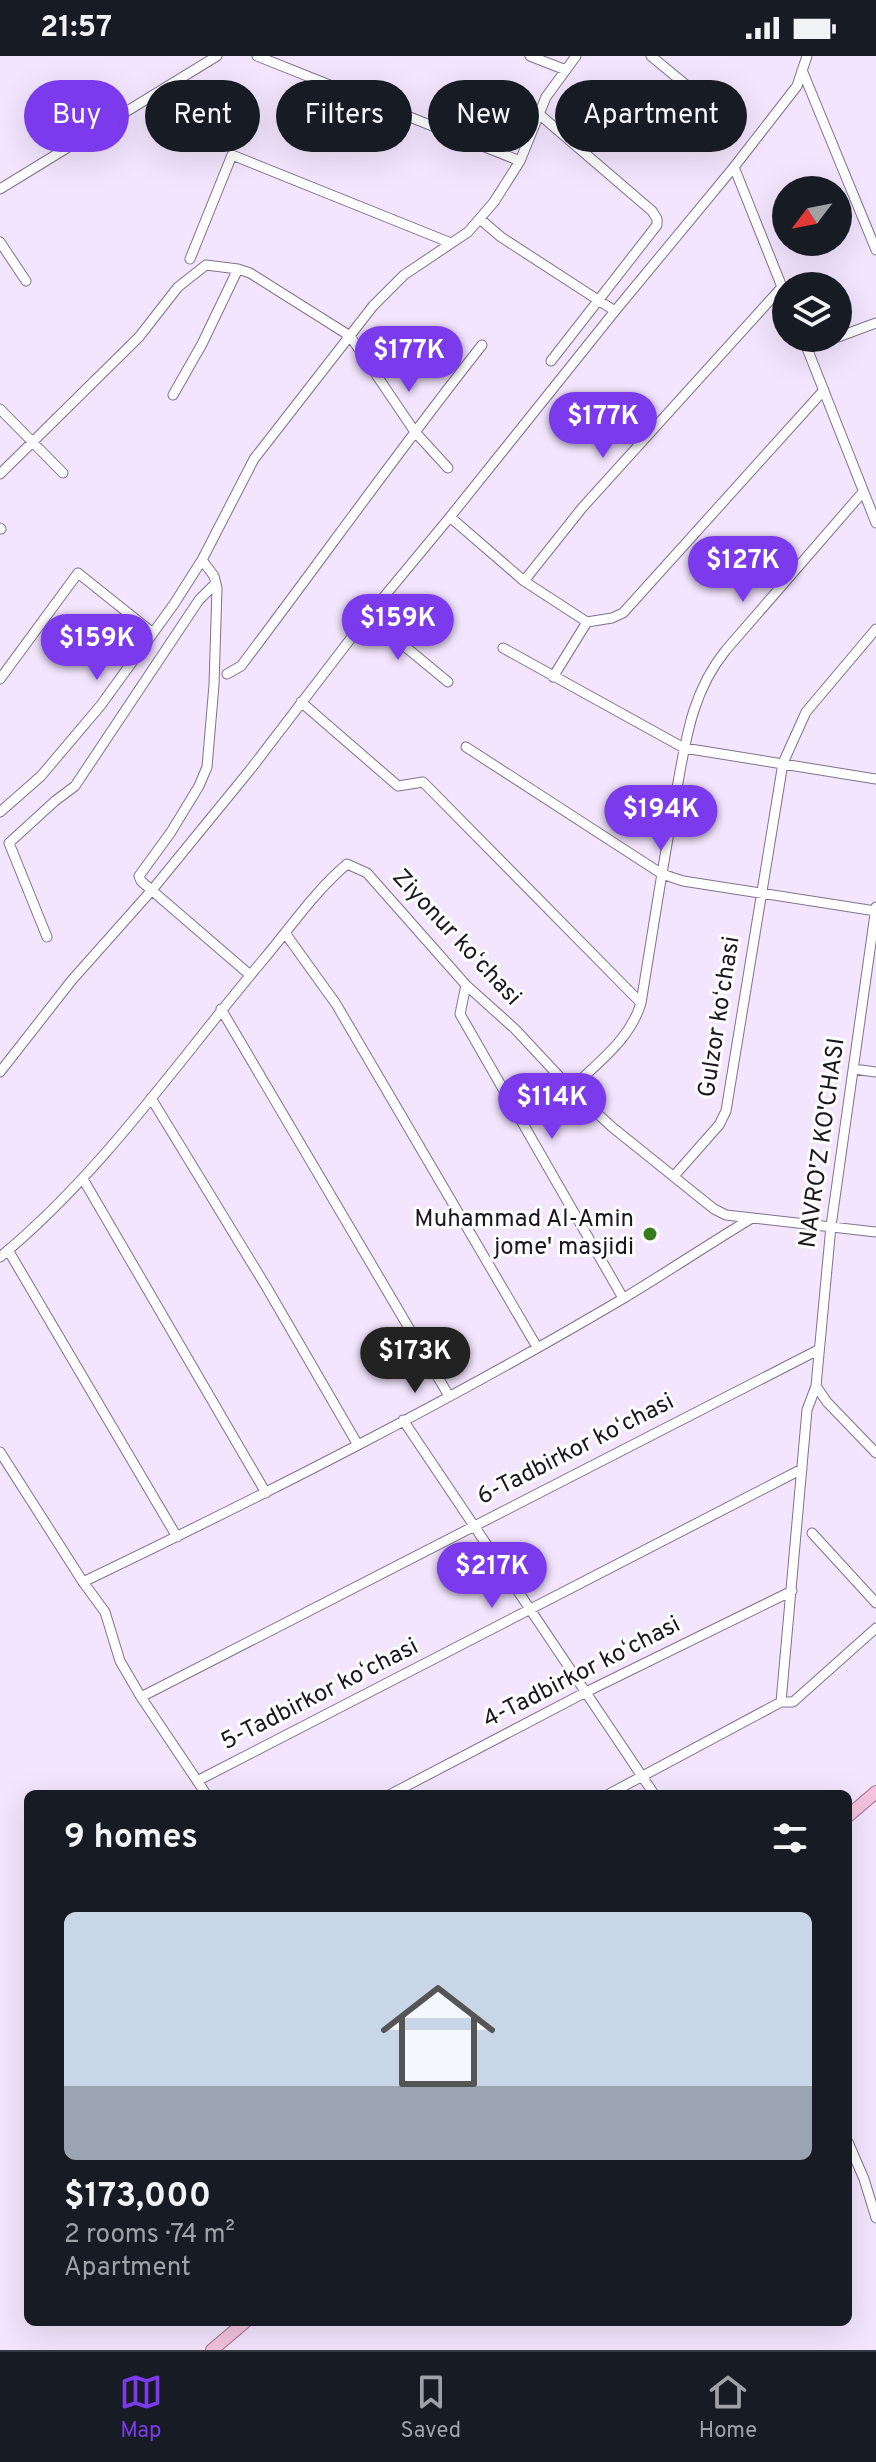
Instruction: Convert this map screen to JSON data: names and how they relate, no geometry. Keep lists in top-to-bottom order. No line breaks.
{"streets":{"street":["Ziyonur koʻchasi","Gulzor koʻchasi","NAVRO'Z KO'CHASI","6-Tadbirkor koʻchasi","4-Tadbirkor koʻchasi","5-Tadbirkor koʻchasi"]},"crossings":[["Ziyonur koʻchasi","Gulzor koʻchasi"],["Ziyonur koʻchasi","NAVRO'Z KO'CHASI"],["NAVRO'Z KO'CHASI","6-Tadbirkor koʻchasi"],["NAVRO'Z KO'CHASI","4-Tadbirkor koʻchasi"],["NAVRO'Z KO'CHASI","5-Tadbirkor koʻchasi"]],"places":["Muhammad Al-Amin jome' masjidi"],"north":"bottom left","page":{"status":"21:57","chip":["Buy","Rent","Filters","New","Apartment"],"price":["$177K","$177K","$127K","$159K","$159K","$194K","$114K","$173K","$217K"],"heading":"9 homes","list":[{"name":"$173,000","note":"2 rooms · 74 m² · Apartment"}],"tabs":["Map","Saved","Home"]}}
